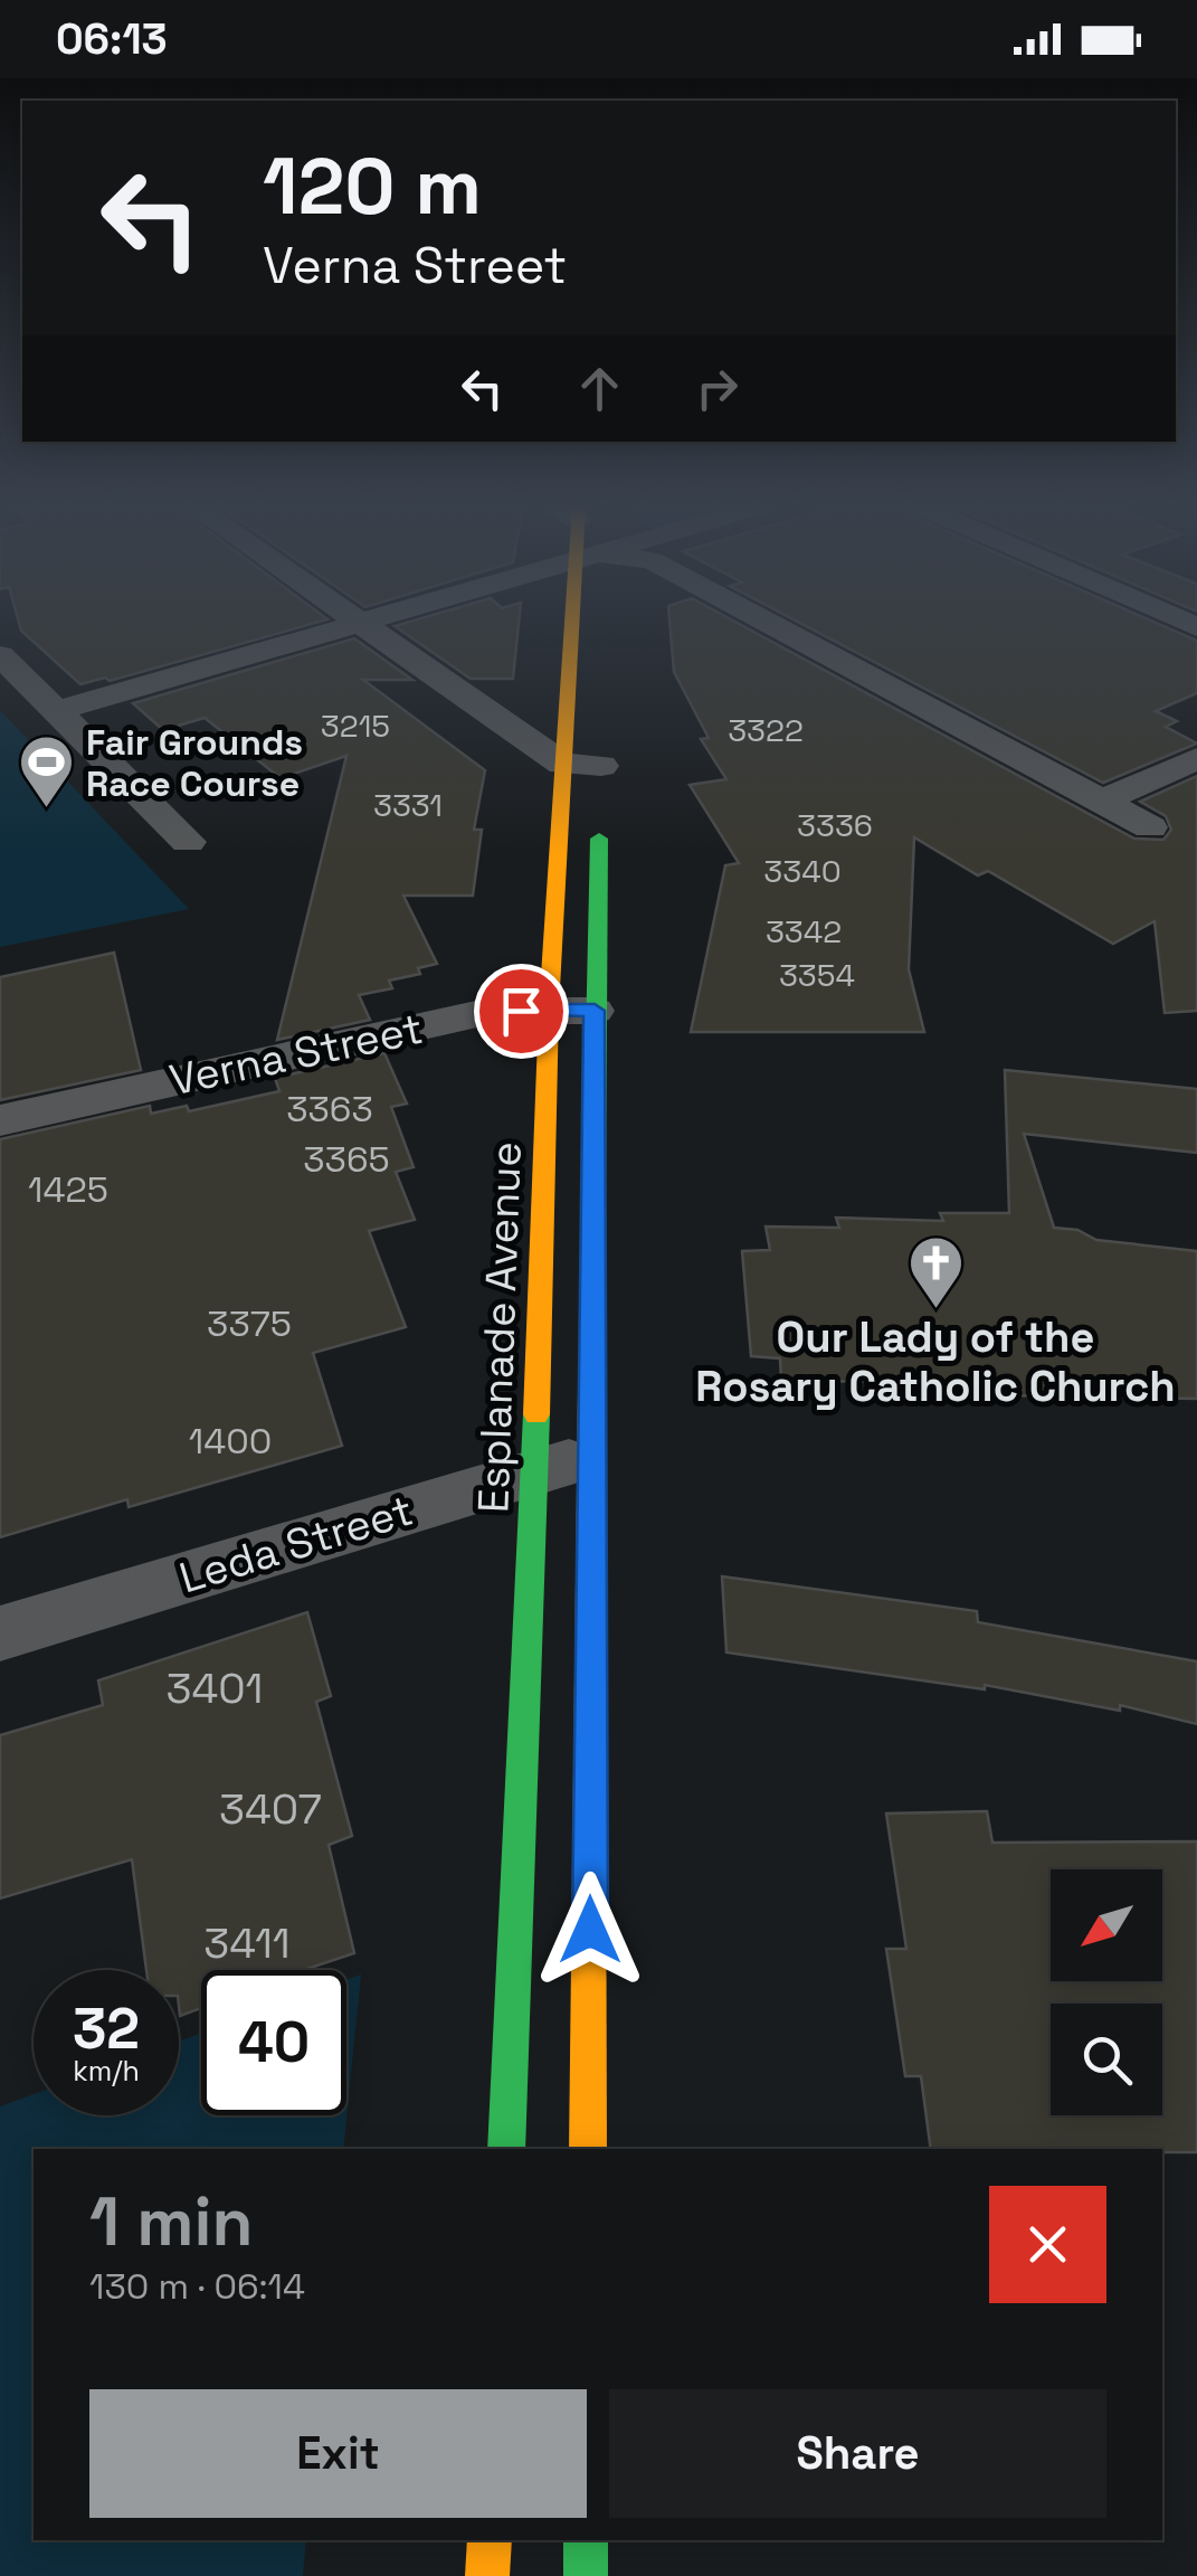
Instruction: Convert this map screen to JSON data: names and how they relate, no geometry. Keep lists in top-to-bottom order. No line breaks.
{"streets":{"street":["Verna Street","Esplanade Avenue","Leda Street"]},"crossings":[["Verna Street","Esplanade Avenue"],["Esplanade Avenue","Leda Street"]],"places":{"sports":["Fair Grounds Race Course"],"church":["Our Lady of the Rosary Catholic Church"]},"house_numbers":["3215","3322","3331","3336","3340","3342","3354","3363","3365","1425","3375","1400","3401","3407","3411"],"north":"bottom left","page":{"status":"06:13","turn":["120 m","Verna Street"],"speed":"32 km/h","limit":"40","heading":["1 min","130 m · 06:14"],"buttons":["Exit","Share"]}}
